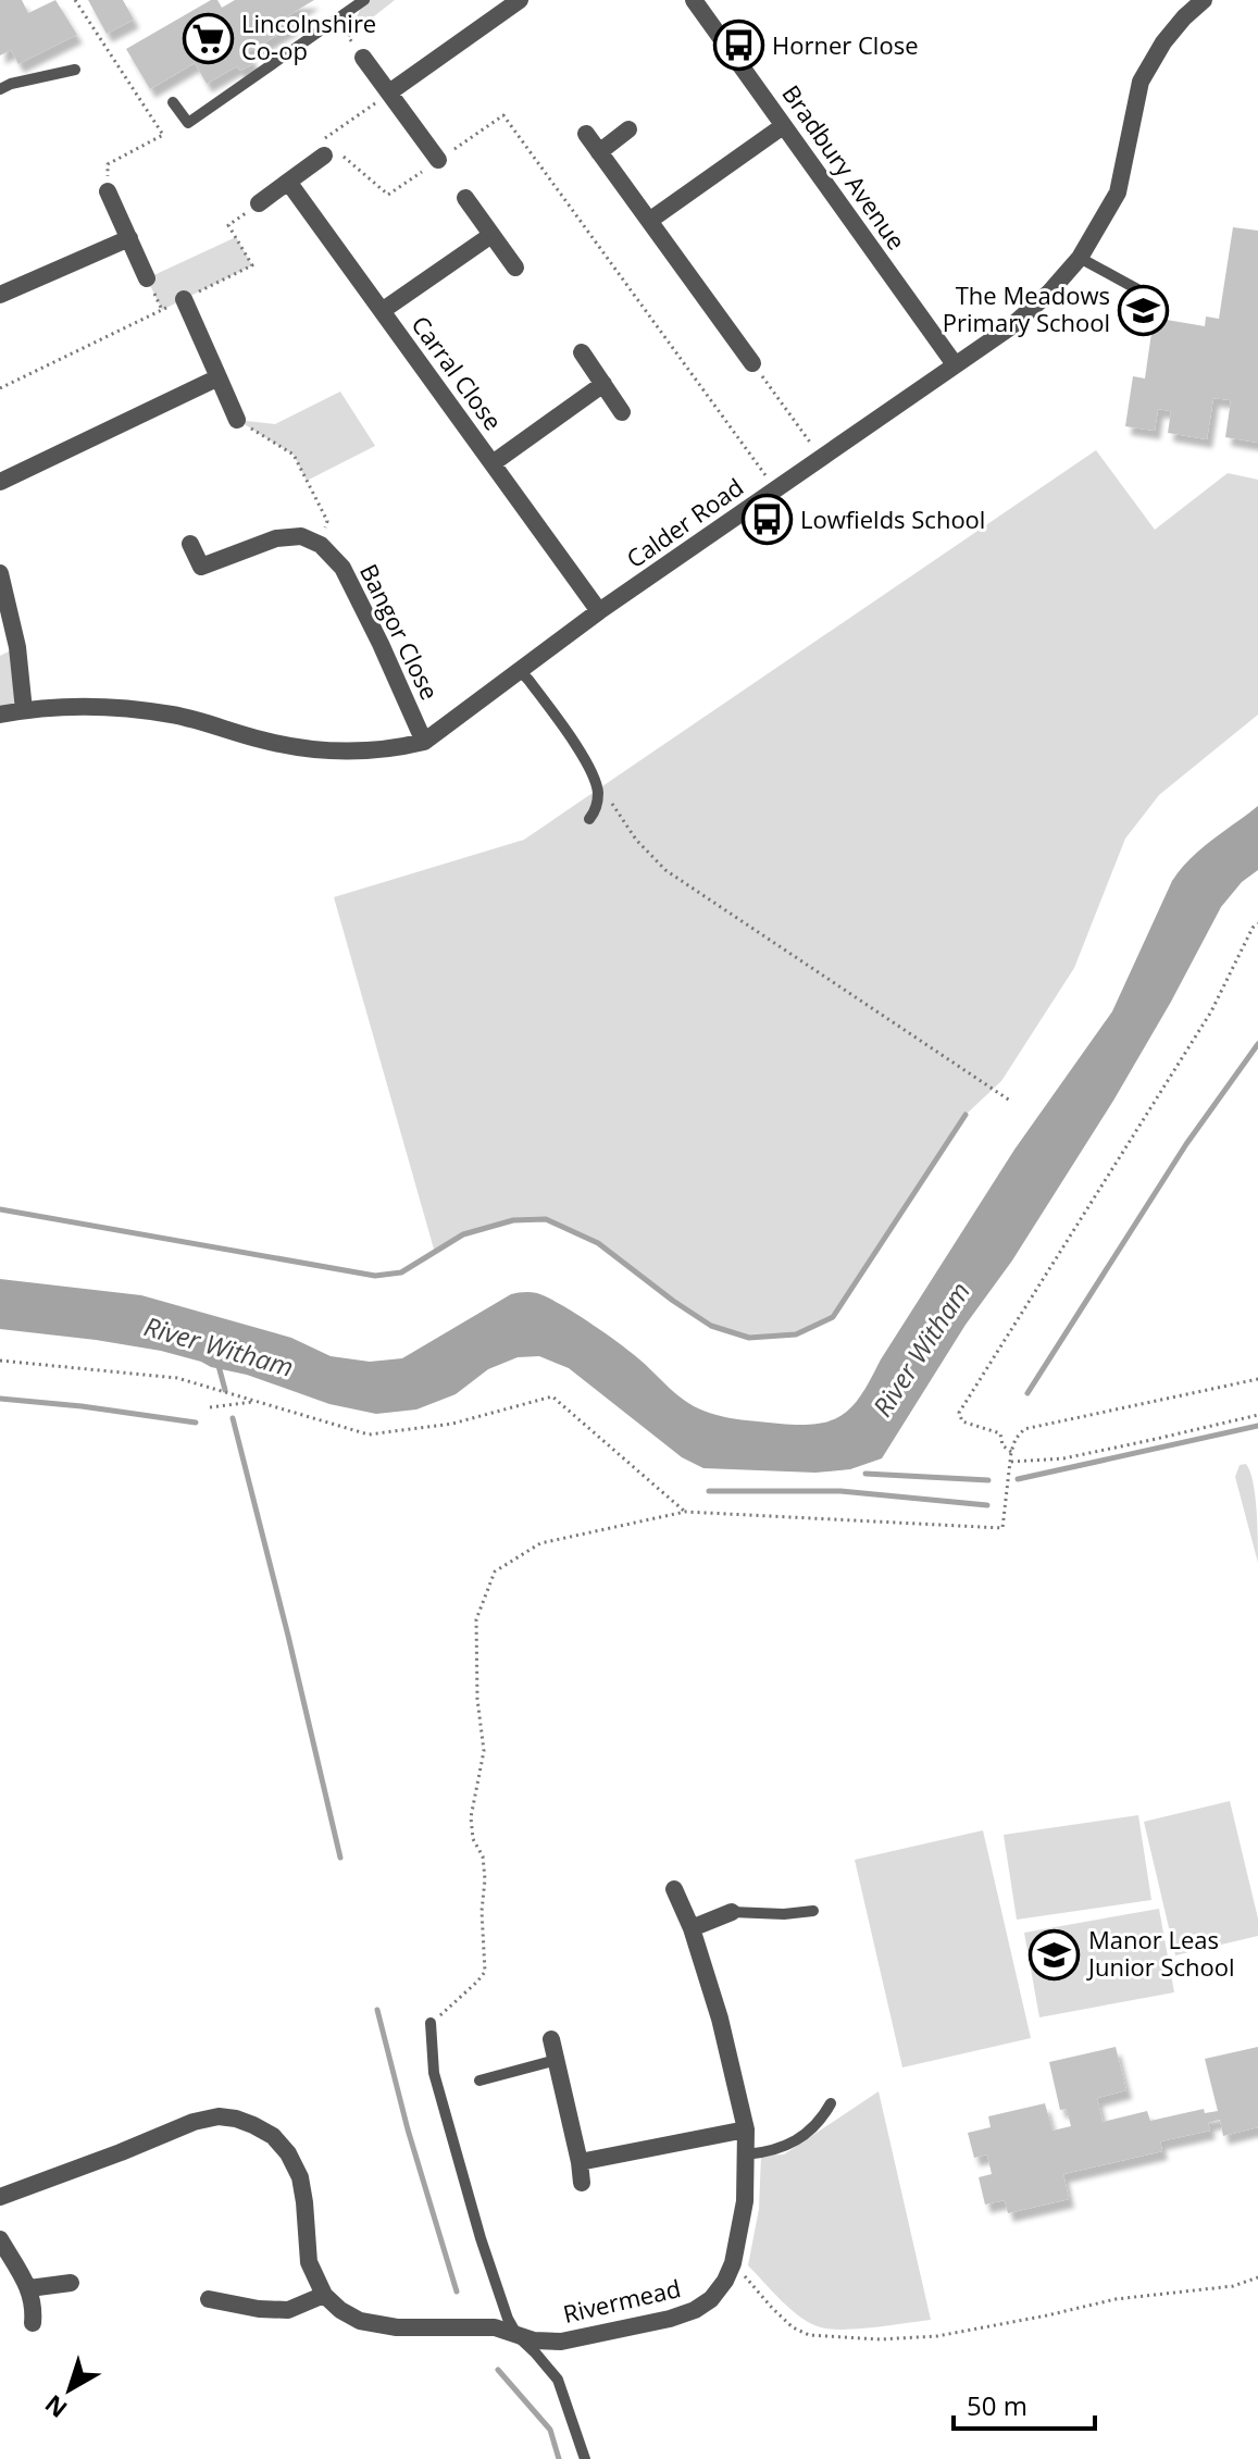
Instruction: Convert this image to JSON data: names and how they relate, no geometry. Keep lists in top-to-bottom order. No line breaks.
{"streets":{"street":["Bradbury Avenue","Carral Close","Calder Road","Bangor Close","Rivermead"]},"crossings":[["Bradbury Avenue","Calder Road"],["Carral Close","Calder Road"],["Calder Road","Bangor Close"]],"water":["River Witham"],"places":{"supermarket":["Lincolnshire Co-op"],"bus stop":["Horner Close","Lowfields School"],"school or university":["The Meadows Primary School","Manor Leas Junior School"]},"scale_bar":"50 m","north":"bottom left"}
